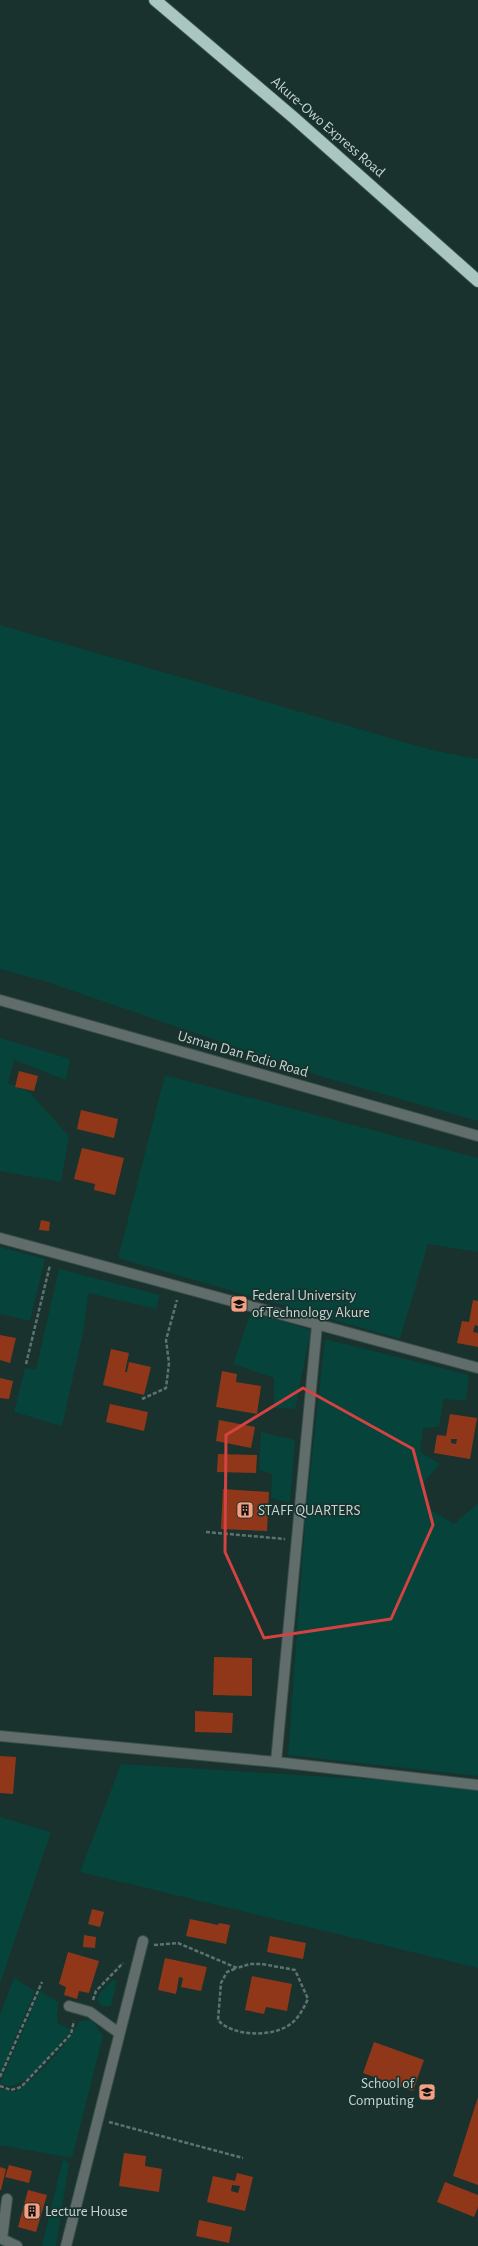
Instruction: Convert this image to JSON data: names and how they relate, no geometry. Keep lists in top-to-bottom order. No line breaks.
{"streets":{"highway":["Akure-Owo Express Road"],"street":["Usman Dan Fodio Road"]},"places":{"school or university":["Federal University of Technology Akure","School of Computing"],"building":["STAFF QUARTERS","Lecture House"]}}
